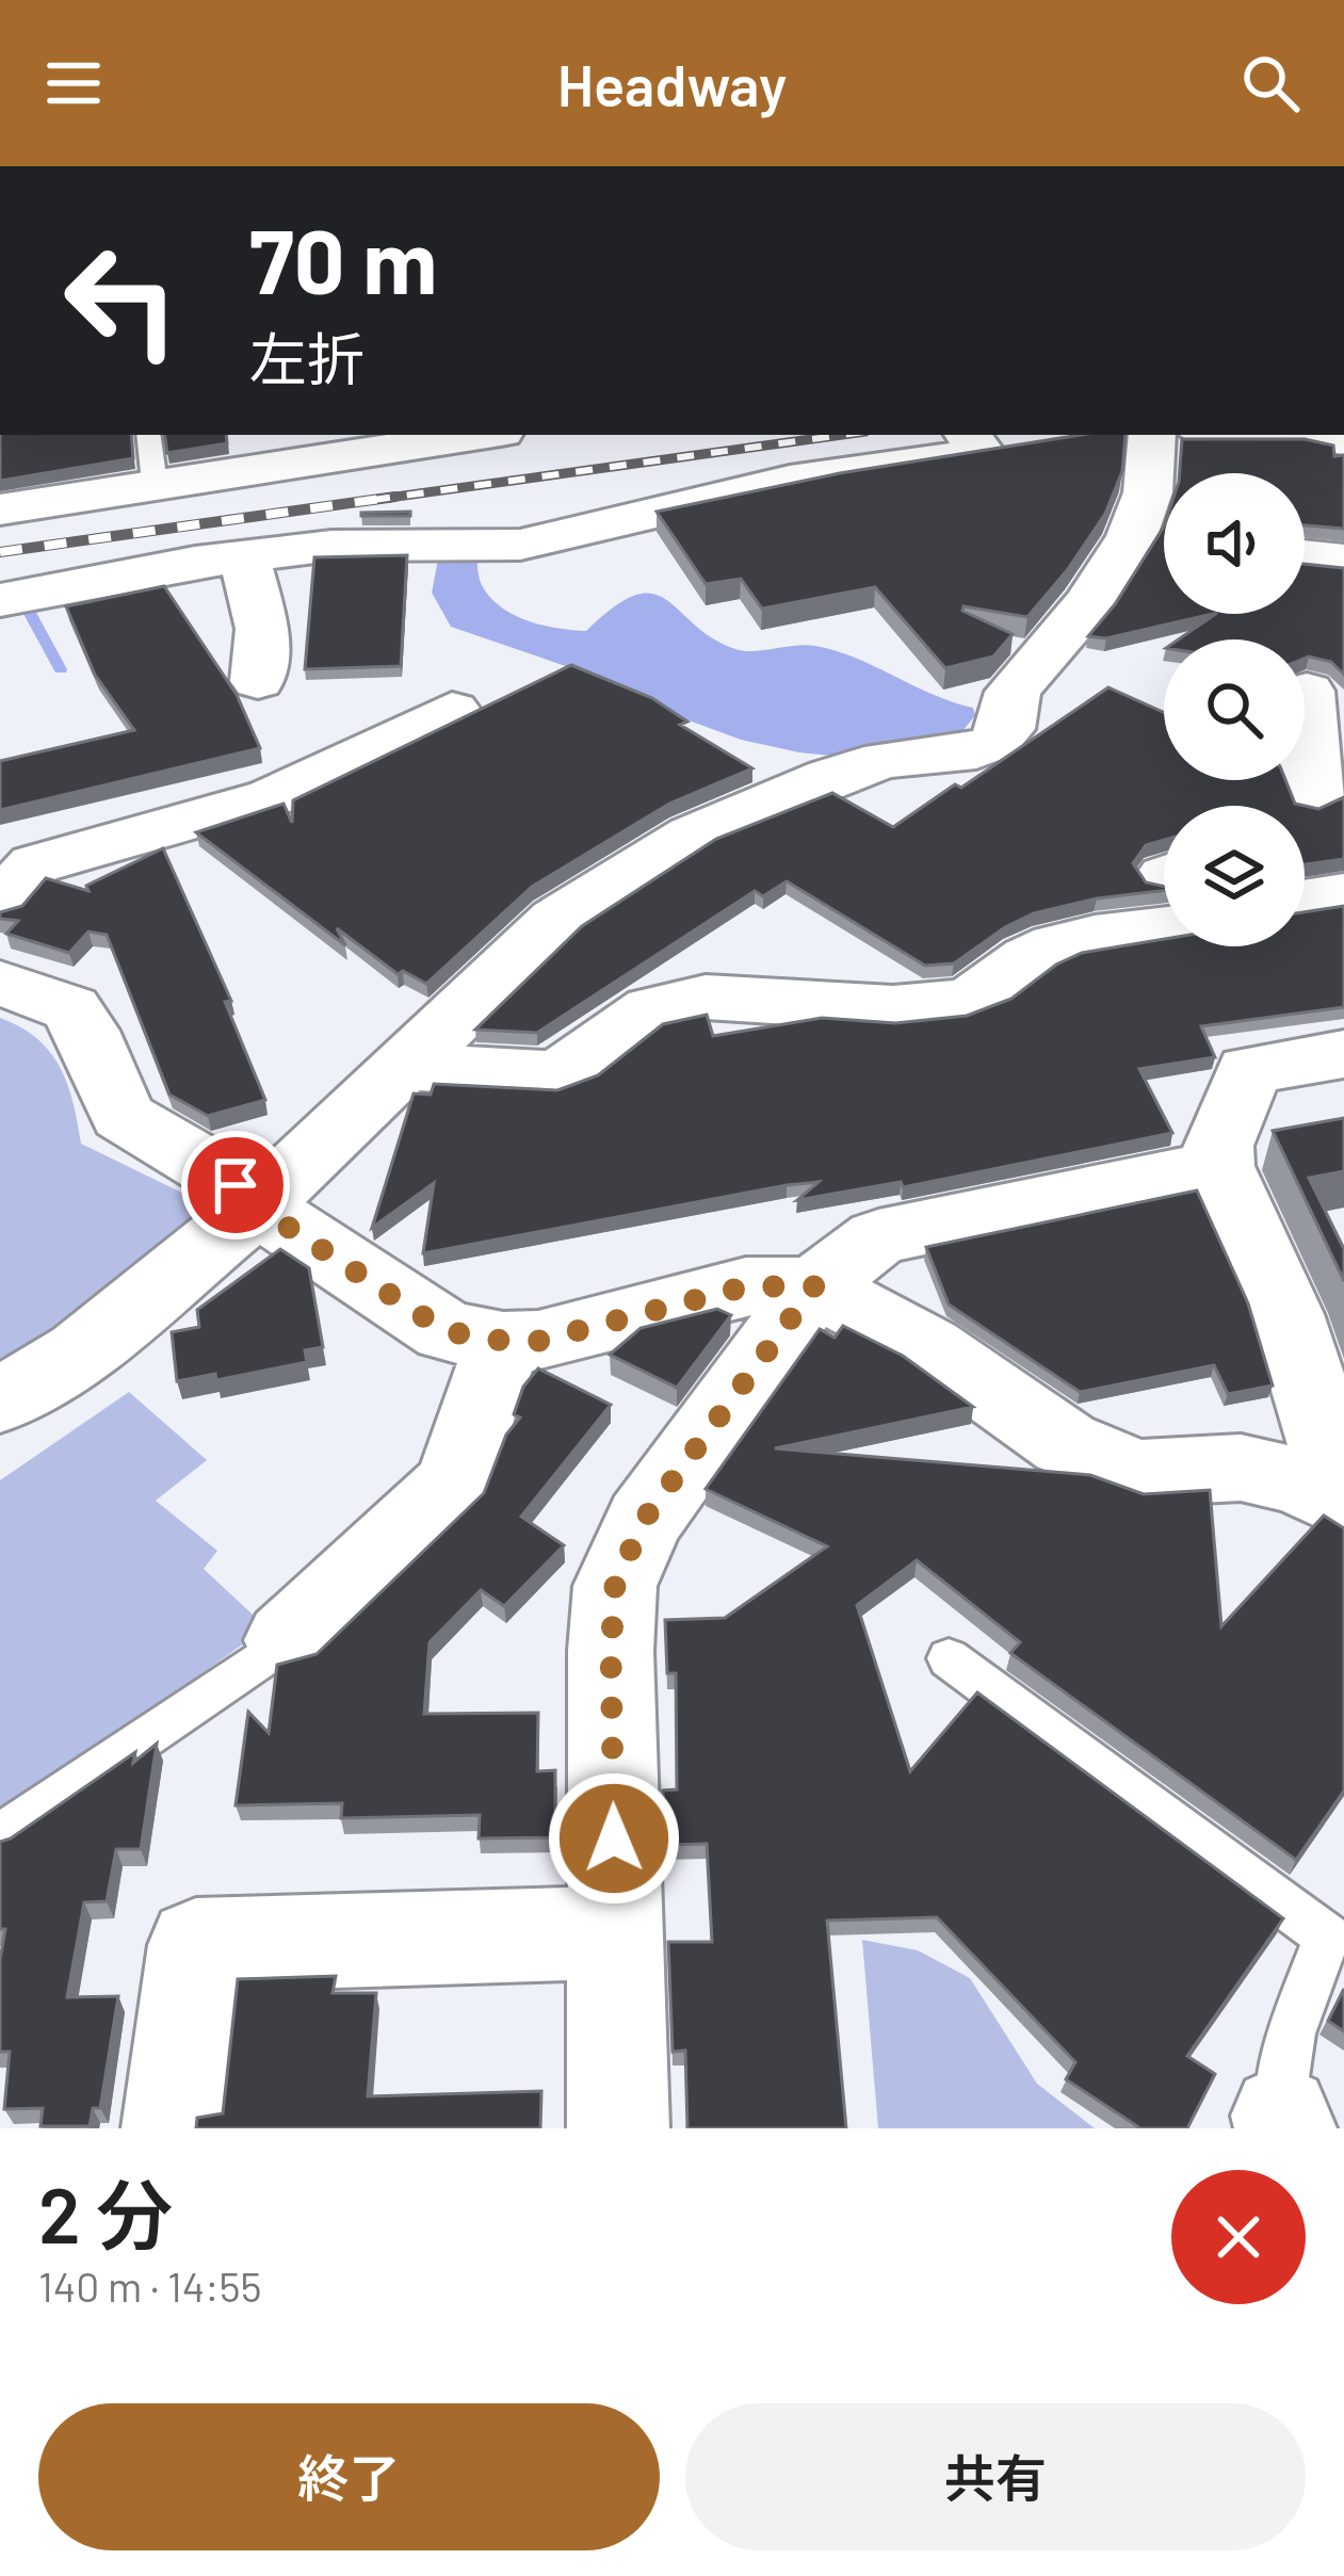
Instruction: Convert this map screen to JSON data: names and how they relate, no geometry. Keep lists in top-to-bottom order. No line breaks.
{"page":{"header":"Headway","turn":["70 m","左折"],"heading":["2 分","140 m · 14:55"],"buttons":["終了","共有"]}}
